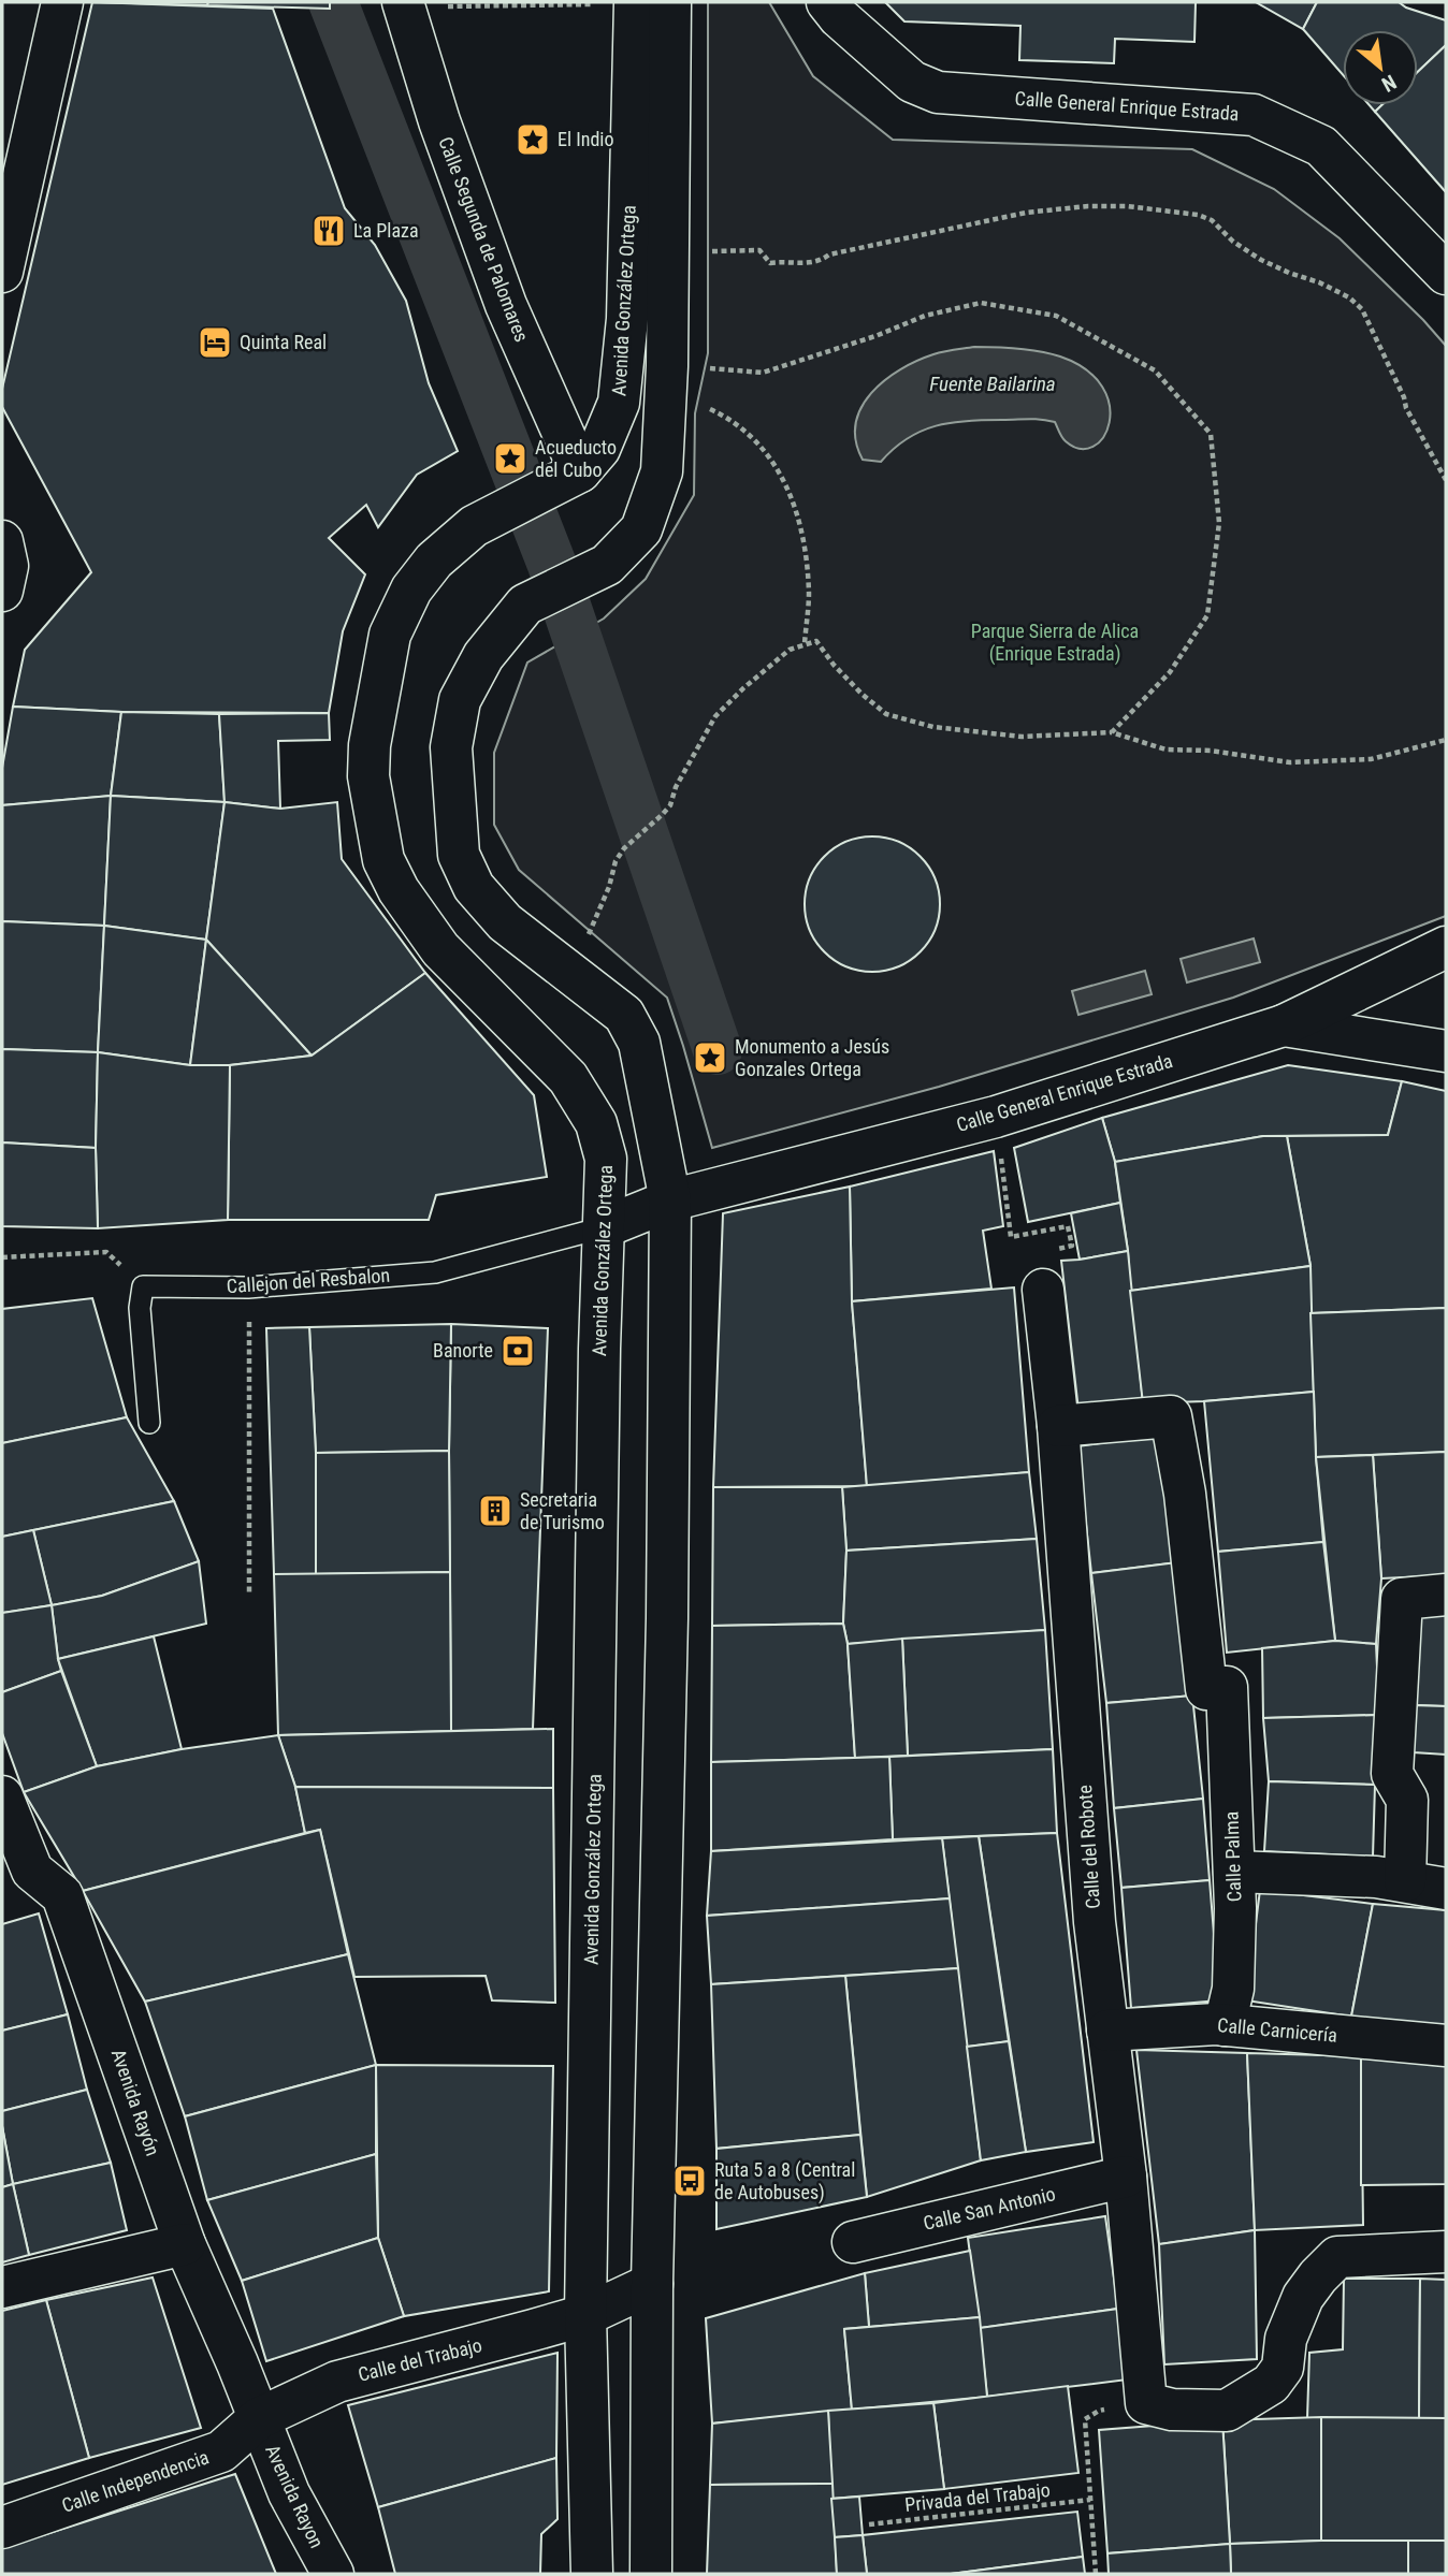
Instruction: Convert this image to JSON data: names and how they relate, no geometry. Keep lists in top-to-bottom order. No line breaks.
{"streets":{"street":["Calle General Enrique Estrada","Calle Segunda de Palomares","Avenida González Ortega","Calle del Robote","Calle Palma","Calle Carnicería","Avenida Rayón","Calle San Antonio","Calle del Trabajo","Calle Independencia","Avenida Rayon"],"lane":["Callejon del Resbalon"],"path":["Privada del Trabajo"]},"crossings":[["Calle General Enrique Estrada","Avenida González Ortega"],["Calle General Enrique Estrada","Callejon del Resbalon"],["Calle Segunda de Palomares","Avenida González Ortega"],["Avenida González Ortega","Callejon del Resbalon"],["Avenida González Ortega","Calle del Trabajo"],["Calle del Robote","Calle Palma"],["Calle del Robote","Calle Carnicería"],["Calle del Robote","Calle San Antonio"],["Calle Palma","Calle Carnicería"],["Avenida Rayón","Calle del Trabajo"],["Avenida Rayón","Calle Independencia"],["Avenida Rayón","Avenida Rayon"],["Calle del Trabajo","Calle Independencia"],["Calle del Trabajo","Avenida Rayon"],["Calle Independencia","Avenida Rayon"]],"water":["Fuente Bailarina"],"parks":["Parque Sierra de Alica (Enrique Estrada)"],"places":{"place":["El Indio","Acueducto del Cubo","Monumento a Jesús Gonzales Ortega"],"restaurant":["La Plaza"],"hotel":["Quinta Real"],"bank":["Banorte"],"building":["Secretaria de Turismo"],"bus stop":["Ruta 5 a 8 (Central de Autobuses)"]},"north":"bottom right"}
